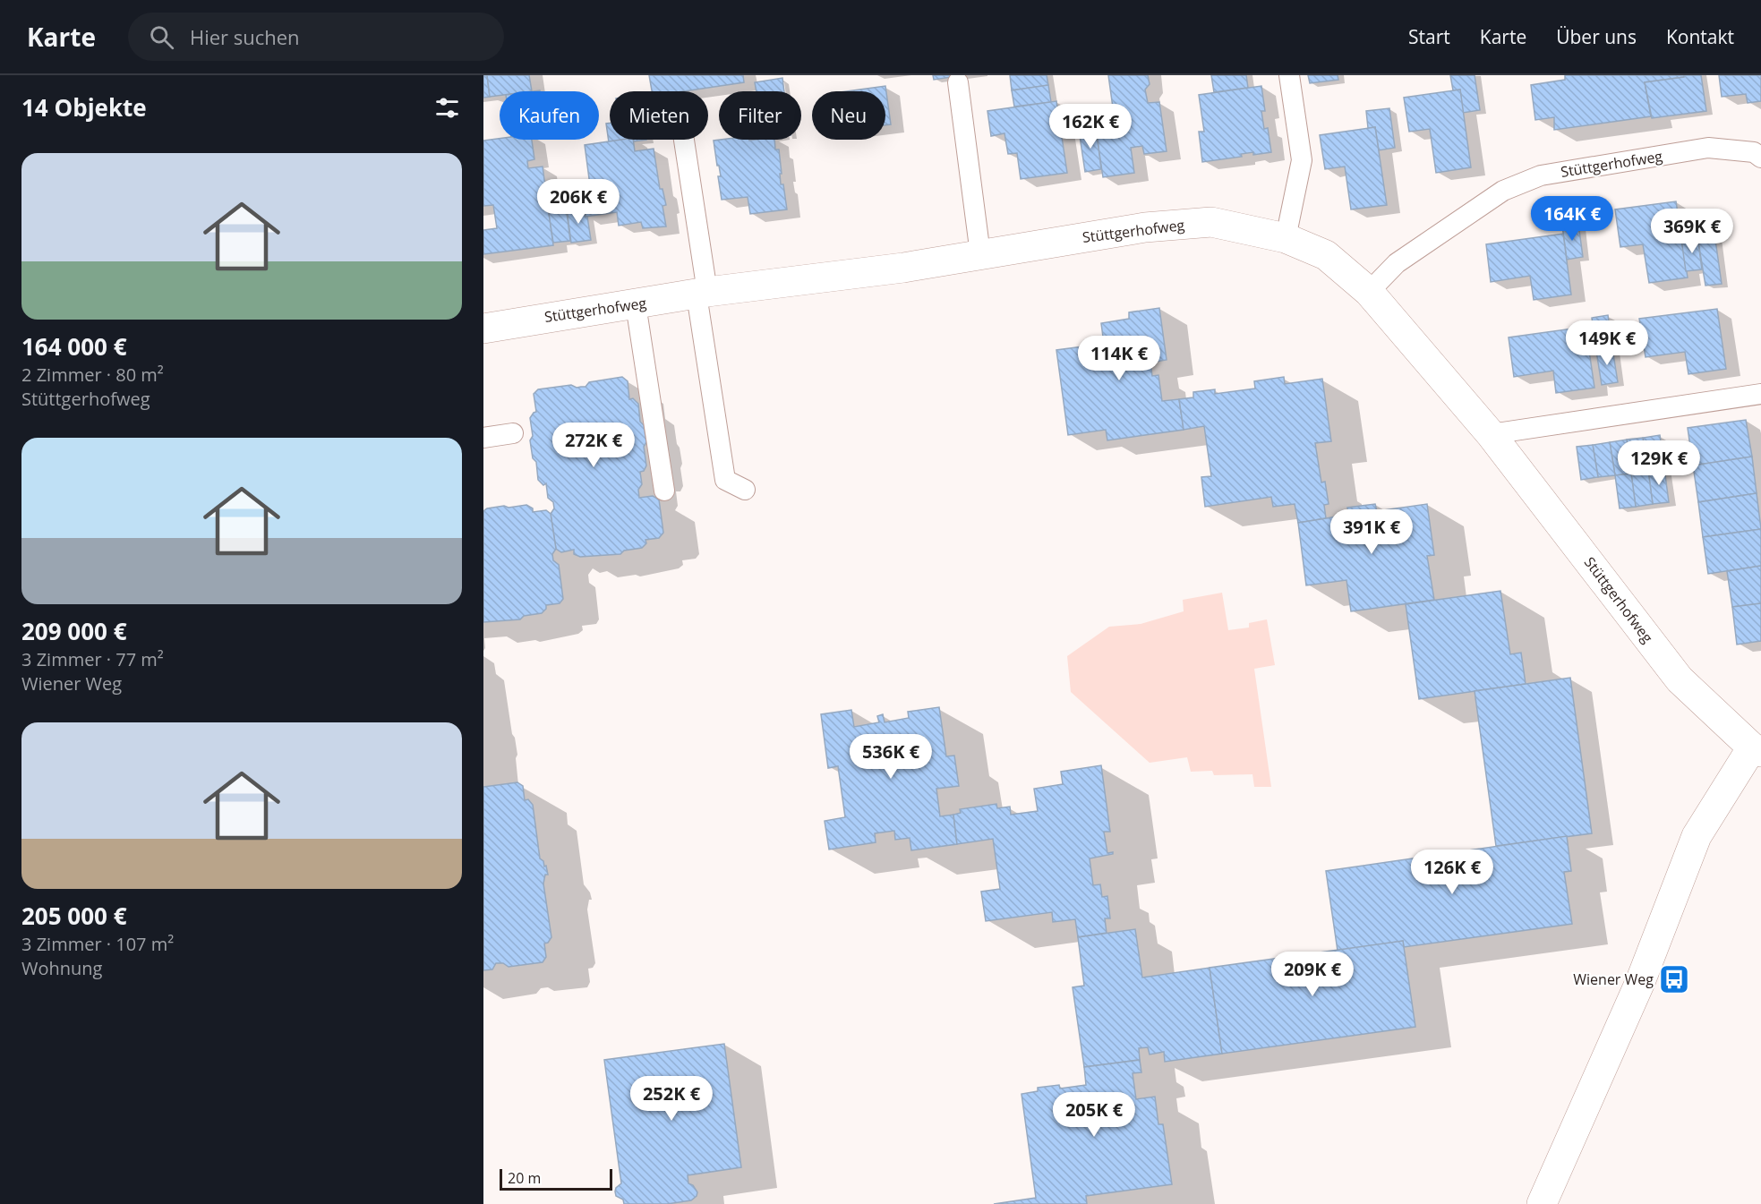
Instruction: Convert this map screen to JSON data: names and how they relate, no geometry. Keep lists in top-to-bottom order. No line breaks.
{"streets":{"street":["Stüttgerhofweg"]},"places":{"bus stop":["Wiener Weg"]},"scale_bar":"20 m","page":{"header":"Karte","search":"Hier suchen","nav":["Start","Karte","Über uns","Kontakt"],"heading":"14 Objekte","chip":["Kaufen","Mieten","Filter","Neu"],"price":["162K €","206K €","164K €","369K €","149K €","114K €","272K €","129K €","391K €","536K €","126K €","209K €","252K €","205K €"],"list":[{"name":"164 000 €","note":"2 Zimmer · 80 m² · Stüttgerhofweg"},{"name":"209 000 €","note":"3 Zimmer · 77 m² · Wiener Weg"},{"name":"205 000 €","note":"3 Zimmer · 107 m² · Wohnung"}],"scale":"20 m"}}
